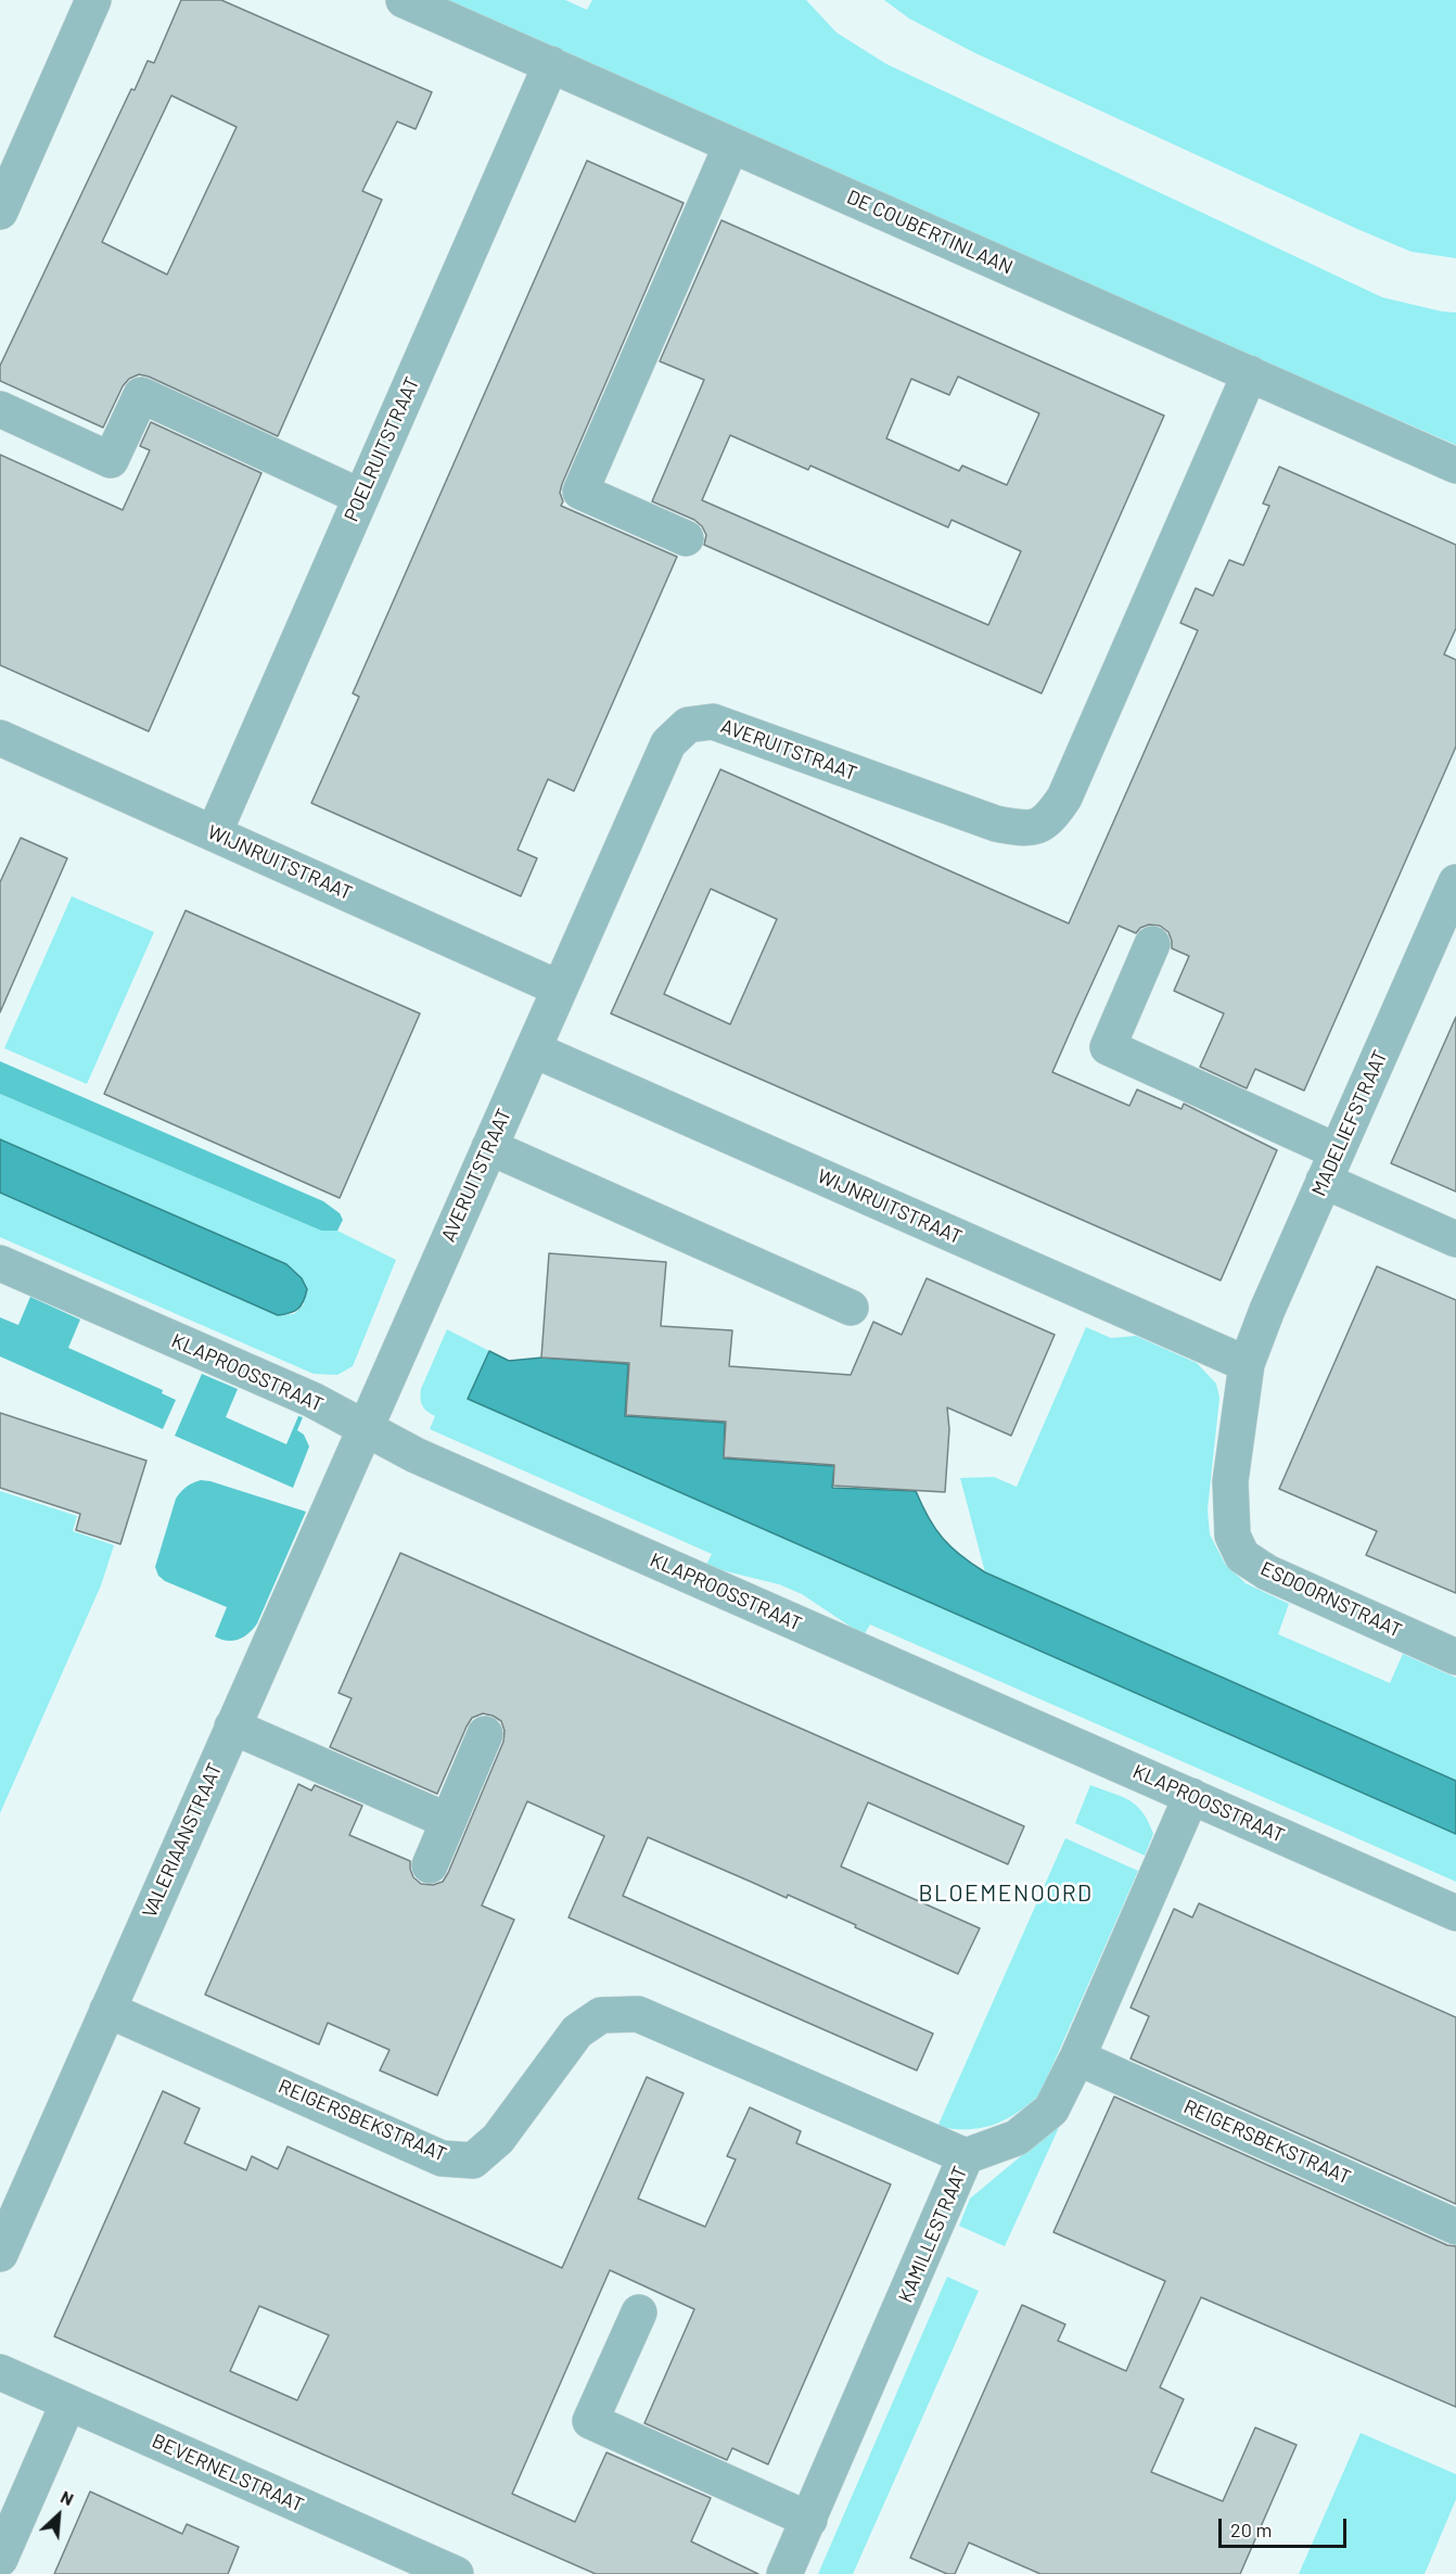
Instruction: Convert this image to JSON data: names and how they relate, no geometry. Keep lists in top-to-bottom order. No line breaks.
{"streets":{"street":["DE COUBERTINLAAN","POELRUITSTRAAT","AVERUITSTRAAT","WIJNRUITSTRAAT","MADELIEFSTRAAT","KLAPROOSSTRAAT","ESDOORNSTRAAT","VALERIAANSTRAAT","REIGERSBEKSTRAAT","KAMILLESTRAAT","BEVERNELSTRAAT"]},"crossings":[["DE COUBERTINLAAN","POELRUITSTRAAT"],["DE COUBERTINLAAN","AVERUITSTRAAT"],["POELRUITSTRAAT","WIJNRUITSTRAAT"],["AVERUITSTRAAT","WIJNRUITSTRAAT"],["AVERUITSTRAAT","KLAPROOSSTRAAT"],["AVERUITSTRAAT","VALERIAANSTRAAT"],["WIJNRUITSTRAAT","MADELIEFSTRAAT"],["WIJNRUITSTRAAT","ESDOORNSTRAAT"],["MADELIEFSTRAAT","ESDOORNSTRAAT"],["KLAPROOSSTRAAT","VALERIAANSTRAAT"],["KLAPROOSSTRAAT","KAMILLESTRAAT"],["VALERIAANSTRAAT","REIGERSBEKSTRAAT"],["REIGERSBEKSTRAAT","KAMILLESTRAAT"]],"districts":["BLOEMENOORD"],"scale_bar":"20 m","north":"top right"}
